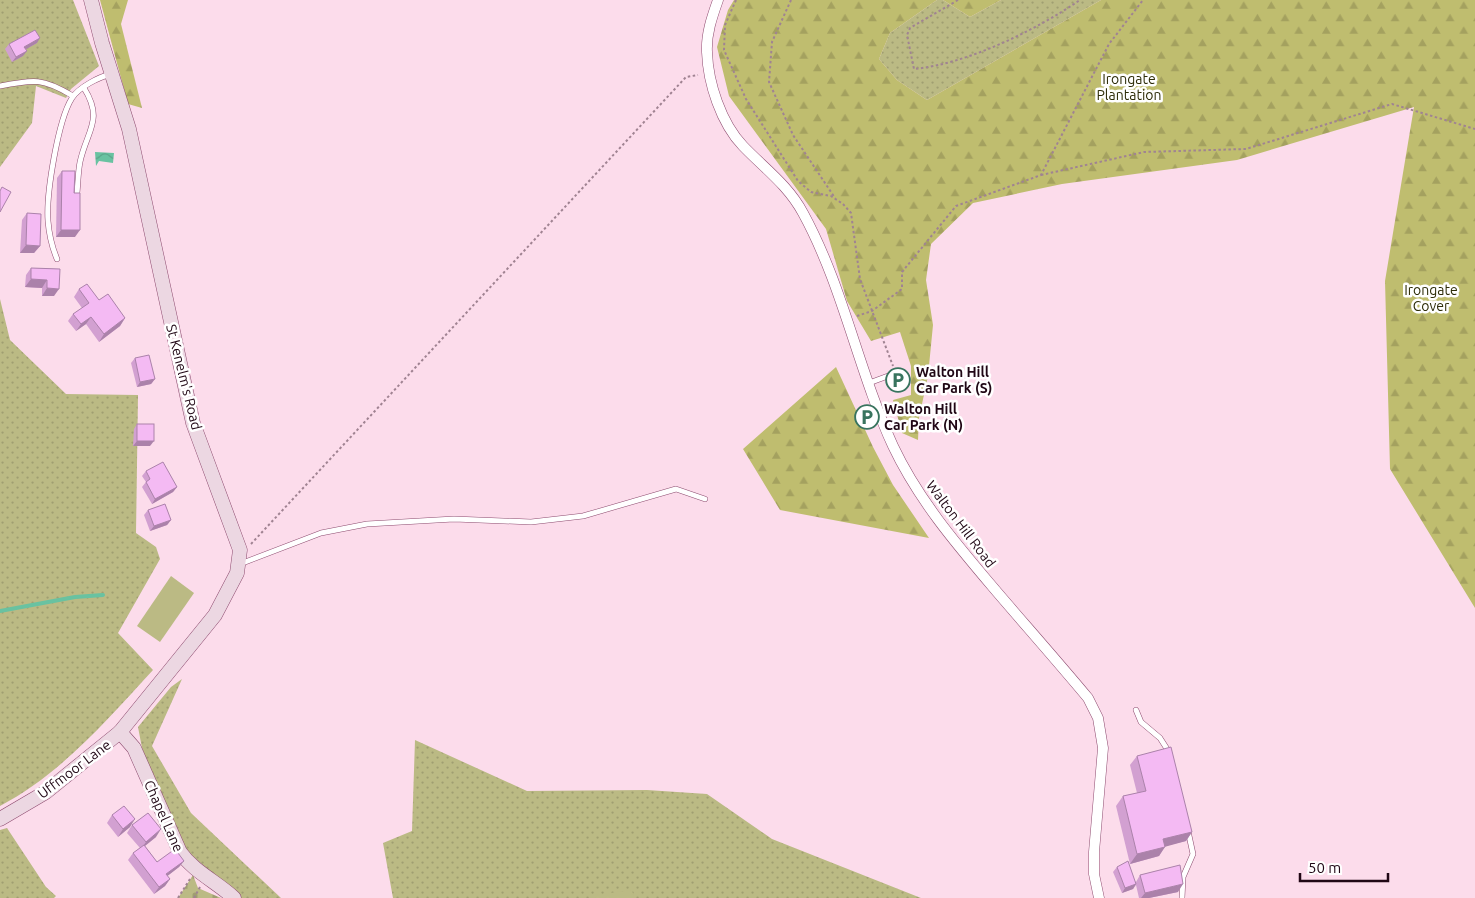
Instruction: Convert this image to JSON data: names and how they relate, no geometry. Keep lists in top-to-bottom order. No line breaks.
{"streets":{"street":["St Kenelm's Road","Walton Hill Road","Uffmoor Lane","Chapel Lane"]},"crossings":[["Uffmoor Lane","Chapel Lane"]],"parks":["Irongate Plantation","Irongate Cover"],"places":{"parking":["Walton Hill Car Park (S)","Walton Hill Car Park (N)"]},"scale_bar":"50 m"}
